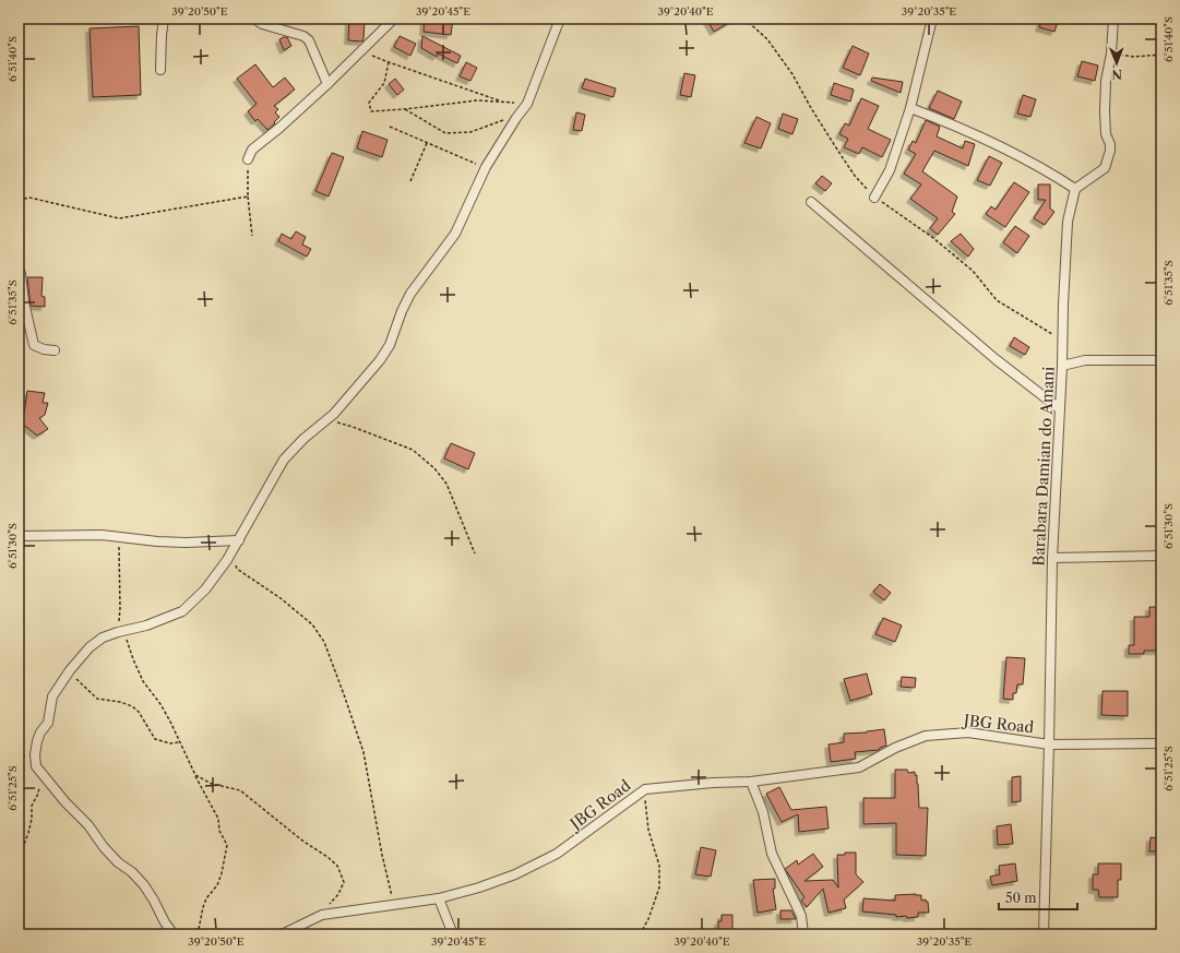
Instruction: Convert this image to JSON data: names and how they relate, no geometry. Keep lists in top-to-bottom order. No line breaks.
{"streets":{"street":["Barabara Damian do Amani","JBG Road"]},"crossings":[["Barabara Damian do Amani","JBG Road"]],"scale_bar":"50 m","north":"bottom","coordinates":["39°20'50\"E","39°20'45\"E","39°20'40\"E","39°20'35\"E","6°51'40\"S","6°51'35\"S","6°51'30\"S","6°51'25\"S"]}
